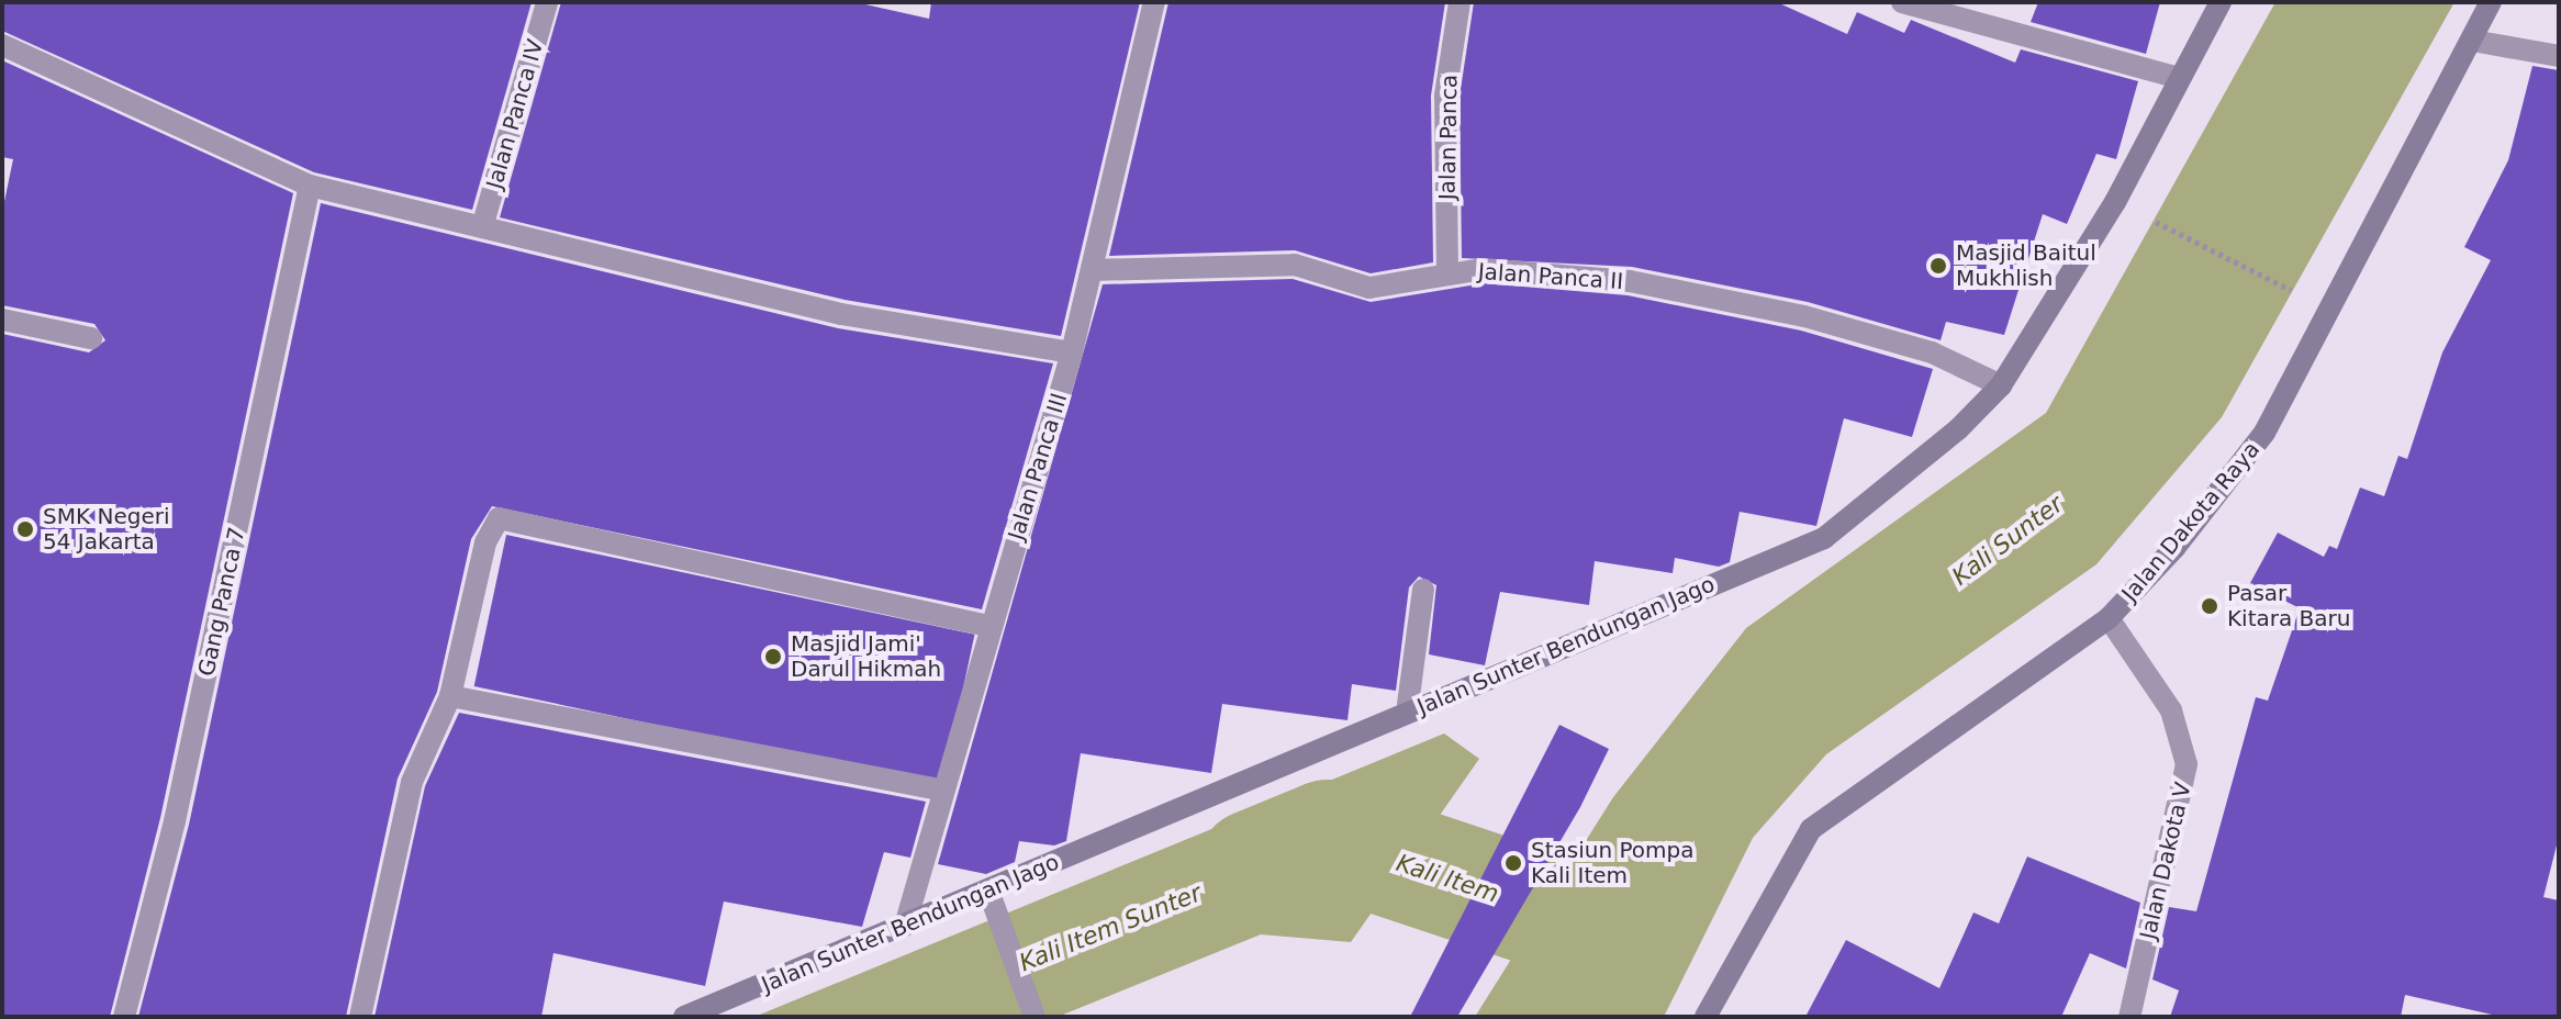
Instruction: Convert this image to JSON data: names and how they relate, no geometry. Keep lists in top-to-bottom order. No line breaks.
{"streets":{"street":["Jalan Panca IV","Jalan Panca","Jalan Panca II","Jalan Panca III","Jalan Dakota Raya","Gang Panca 7","Jalan Sunter Bendungan Jago","Jalan Dakota V"]},"crossings":[["Jalan Panca","Jalan Panca II"],["Jalan Panca II","Jalan Panca III"],["Jalan Panca II","Jalan Sunter Bendungan Jago"],["Jalan Panca III","Jalan Sunter Bendungan Jago"],["Jalan Dakota Raya","Jalan Dakota V"]],"water":["Kali Sunter","Kali Item","Kali Item Sunter"],"places":["Masjid Baitul Mukhlish","SMK Negeri 54 Jakarta","Pasar Kitara Baru","Masjid Jami' Darul Hikmah","Stasiun Pompa Kali Item"]}
